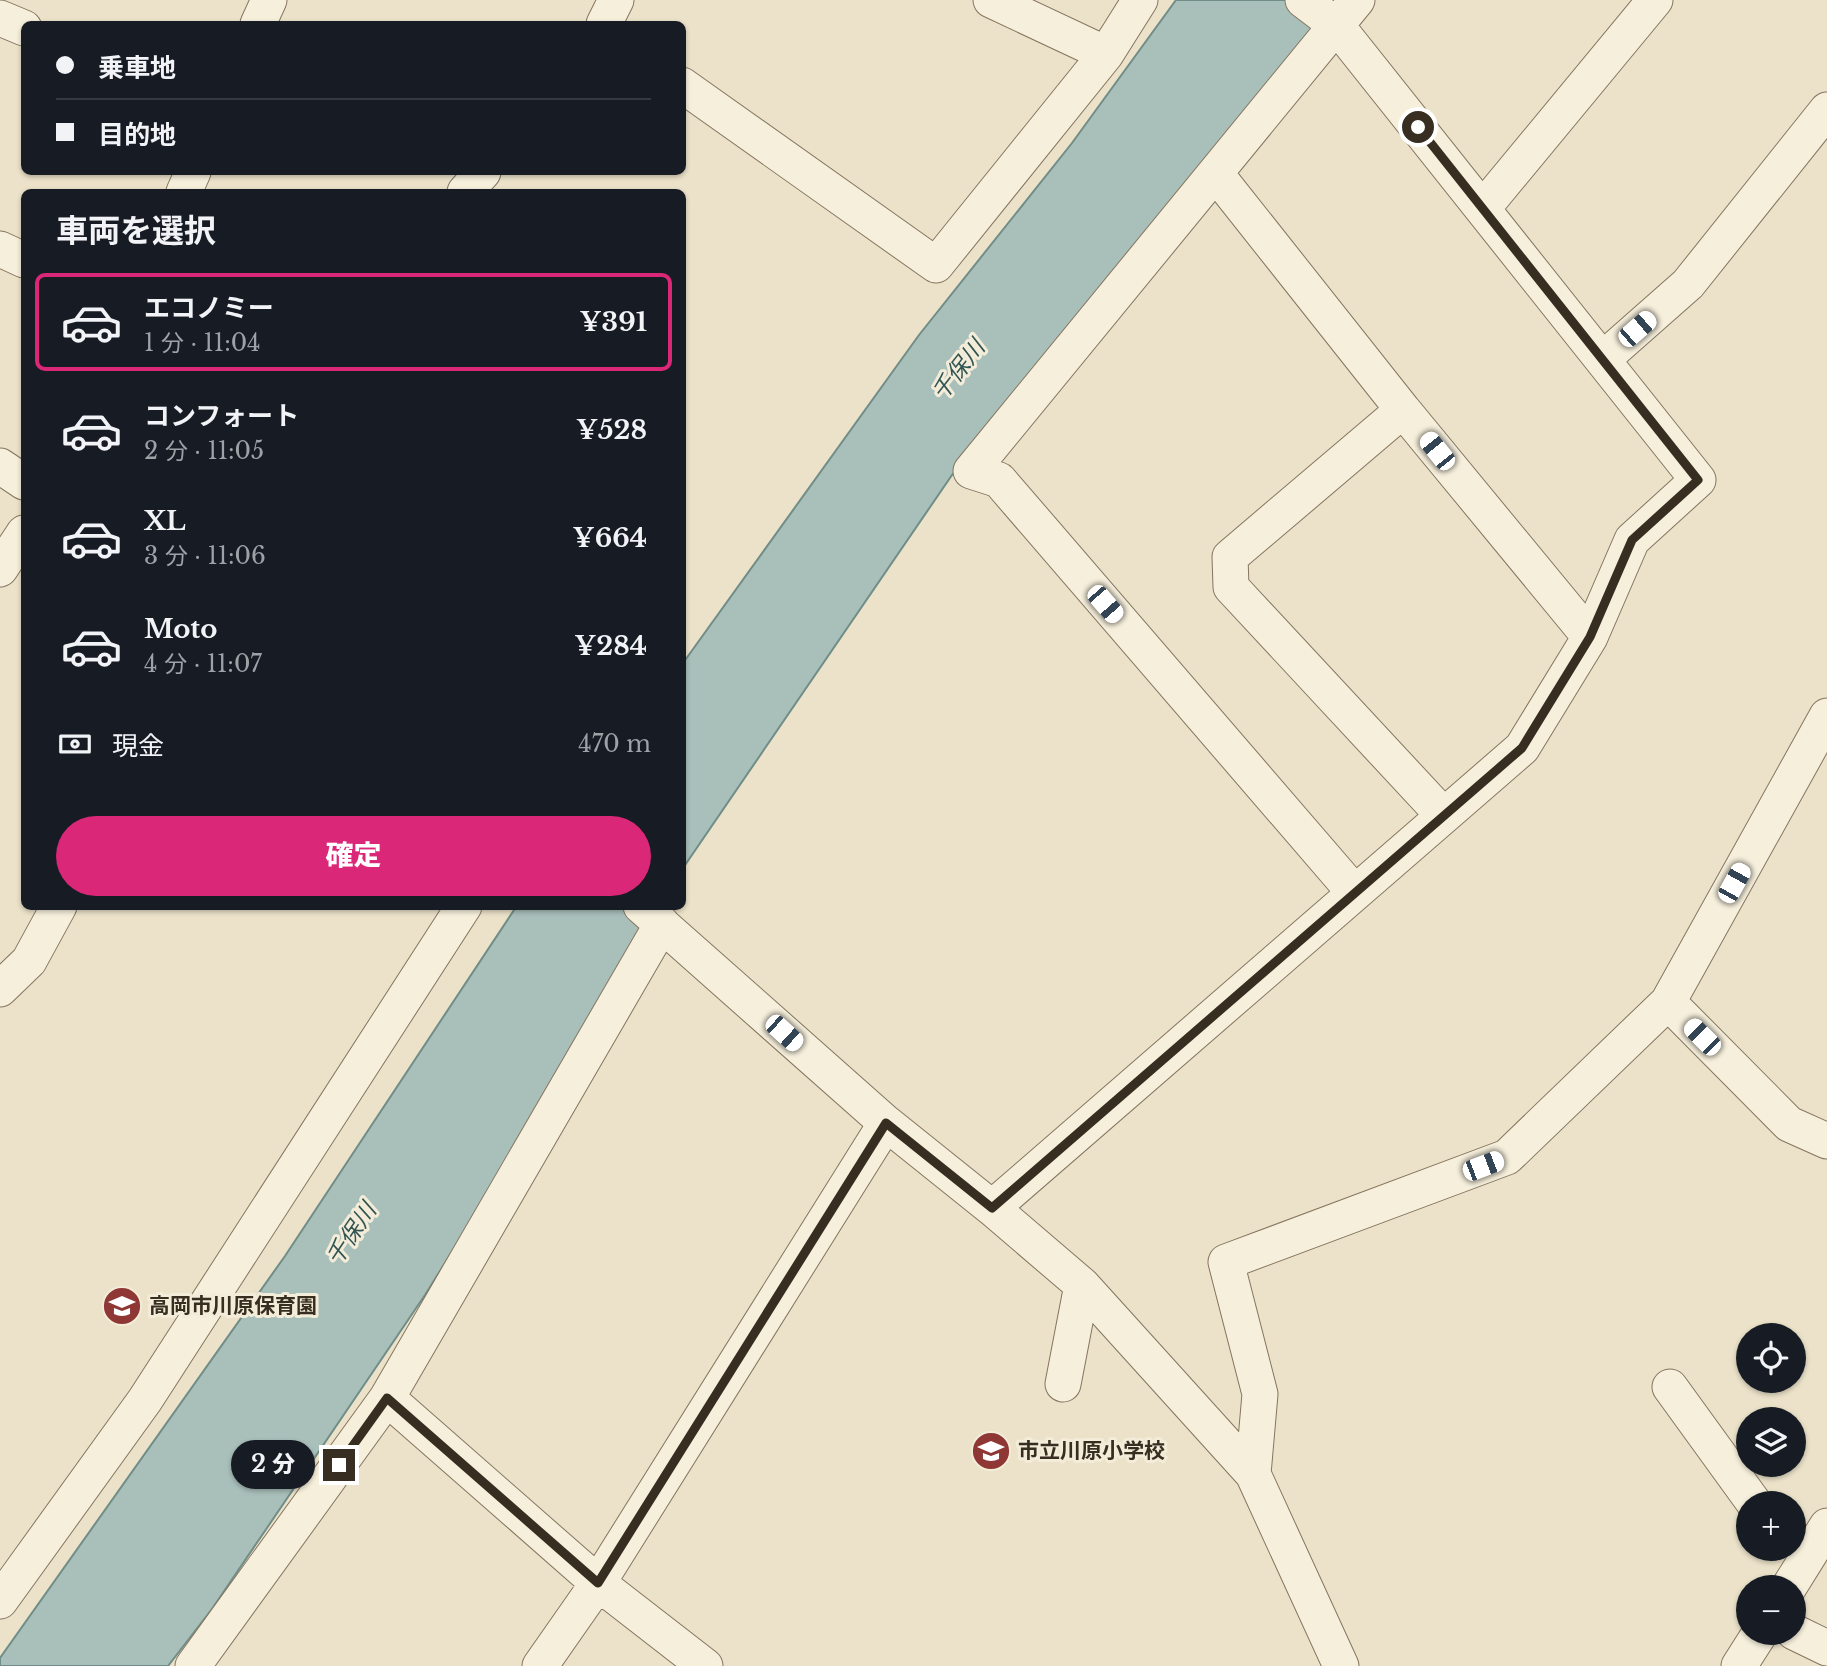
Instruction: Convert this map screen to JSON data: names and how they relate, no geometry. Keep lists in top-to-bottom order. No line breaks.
{"water":["千保川"],"places":{"school or university":["高岡市川原保育園","市立川原小学校"]},"page":{"banner":["乗車地","目的地"],"heading":"車両を選択","list":[{"name":"エコノミー","note":"1 分 · 11:04","value":"¥391"},{"name":"コンフォート","note":"2 分 · 11:05","value":"¥528"},{"name":"XL","note":"3 分 · 11:06","value":"¥664"},{"name":"Moto","note":"4 分 · 11:07","value":"¥284"}],"pay":["現金","470 m"],"buttons":"確定","map_buttons":["+","−"],"bubble":"2 分"}}
